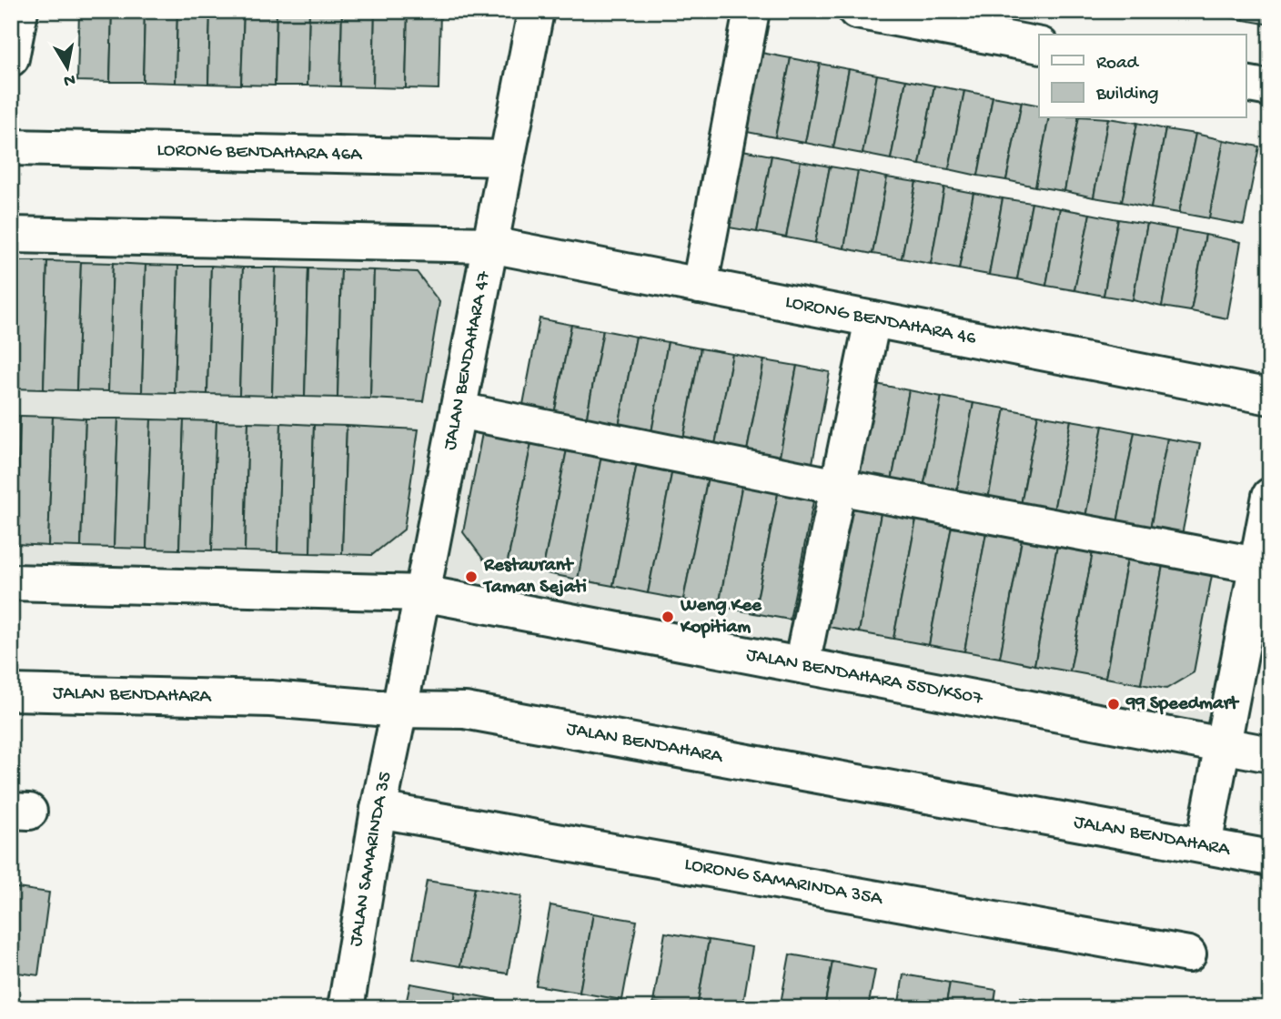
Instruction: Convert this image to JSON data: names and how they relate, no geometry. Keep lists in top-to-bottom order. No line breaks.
{"streets":{"street":["LORONG BENDAHARA 46A","LORONG BENDAHARA 46","JALAN BENDAHARA 47","JALAN BENDAHARA 55D/KS07","JALAN BENDAHARA","JALAN SAMARINDA 35","LORONG SAMARINDA 35A"]},"crossings":[["LORONG BENDAHARA 46A","JALAN BENDAHARA 47"],["LORONG BENDAHARA 46","JALAN BENDAHARA 47"],["JALAN BENDAHARA 47","JALAN BENDAHARA 55D/KS07"],["JALAN BENDAHARA 47","JALAN BENDAHARA"],["JALAN BENDAHARA 47","JALAN SAMARINDA 35"],["JALAN BENDAHARA","JALAN SAMARINDA 35"],["JALAN SAMARINDA 35","LORONG SAMARINDA 35A"]],"places":["Restaurant Taman Sejati","Weng Kee Kopitiam","99 Speedmart"],"legend":["Road","Building"],"north":"bottom"}
